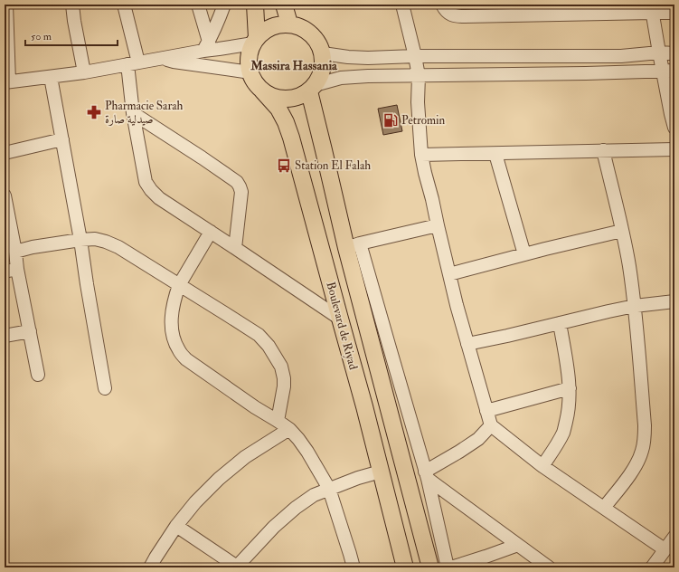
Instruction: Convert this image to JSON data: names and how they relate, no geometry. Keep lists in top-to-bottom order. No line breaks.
{"streets":{"main road":["Boulevard de Riyad"]},"districts":["Massira Hassania"],"places":{"pharmacy":["Pharmacie Sarah صيدلية صارة"],"fuel station":["Petromin"],"bus stop":["Station El Falah"]},"scale_bar":"50 m"}
